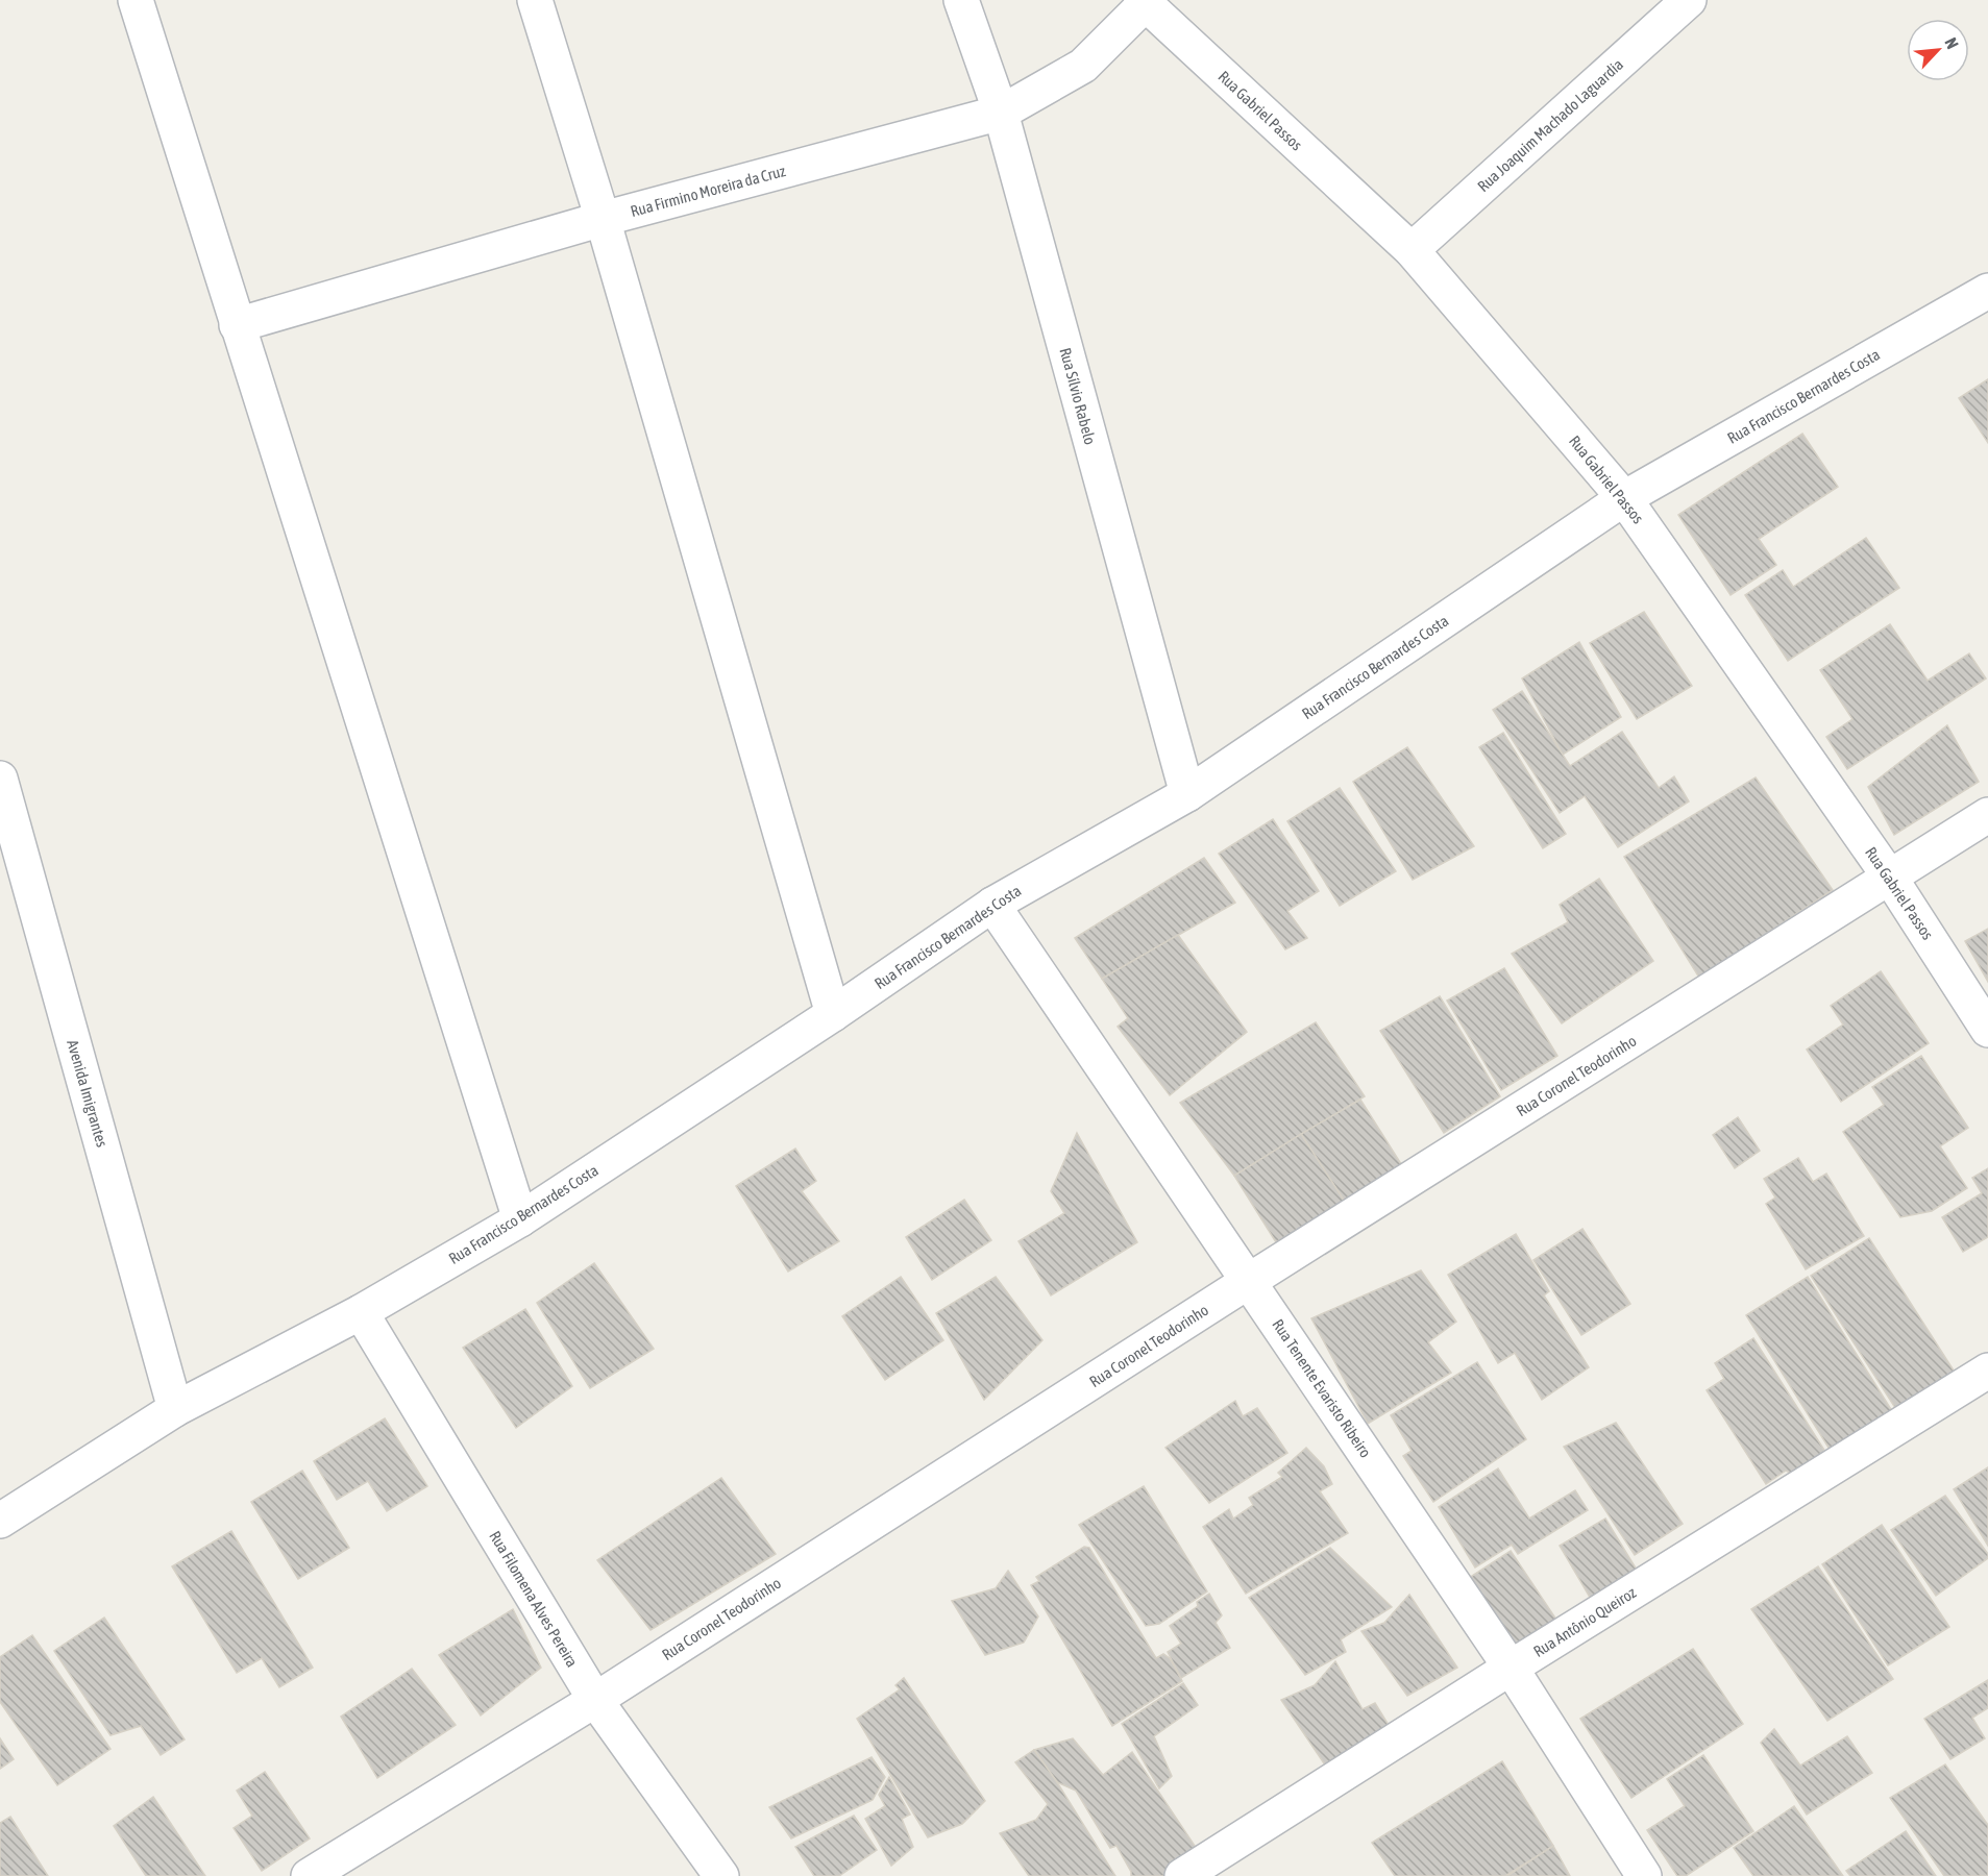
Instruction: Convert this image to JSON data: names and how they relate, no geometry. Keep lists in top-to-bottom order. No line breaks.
{"streets":{"street":["Rua Gabriel Passos","Rua Joaquim Machado Laguardia","Rua Firmino Moreira da Cruz","Rua Sílvio Rabelo","Rua Francisco Bernardes Costa","Rua Coronel Teodorinho","Avenida Imigrantes","Rua Tenente Evaristo Ribeiro","Rua Filomena Alves Pereira","Rua Antônio Queiroz"]},"crossings":[["Rua Gabriel Passos","Rua Joaquim Machado Laguardia"],["Rua Gabriel Passos","Rua Firmino Moreira da Cruz"],["Rua Gabriel Passos","Rua Francisco Bernardes Costa"],["Rua Gabriel Passos","Rua Coronel Teodorinho"],["Rua Firmino Moreira da Cruz","Rua Sílvio Rabelo"],["Rua Sílvio Rabelo","Rua Francisco Bernardes Costa"],["Rua Francisco Bernardes Costa","Avenida Imigrantes"],["Rua Francisco Bernardes Costa","Rua Tenente Evaristo Ribeiro"],["Rua Francisco Bernardes Costa","Rua Filomena Alves Pereira"],["Rua Coronel Teodorinho","Rua Tenente Evaristo Ribeiro"],["Rua Coronel Teodorinho","Rua Filomena Alves Pereira"],["Rua Tenente Evaristo Ribeiro","Rua Antônio Queiroz"]],"north":"top right"}
